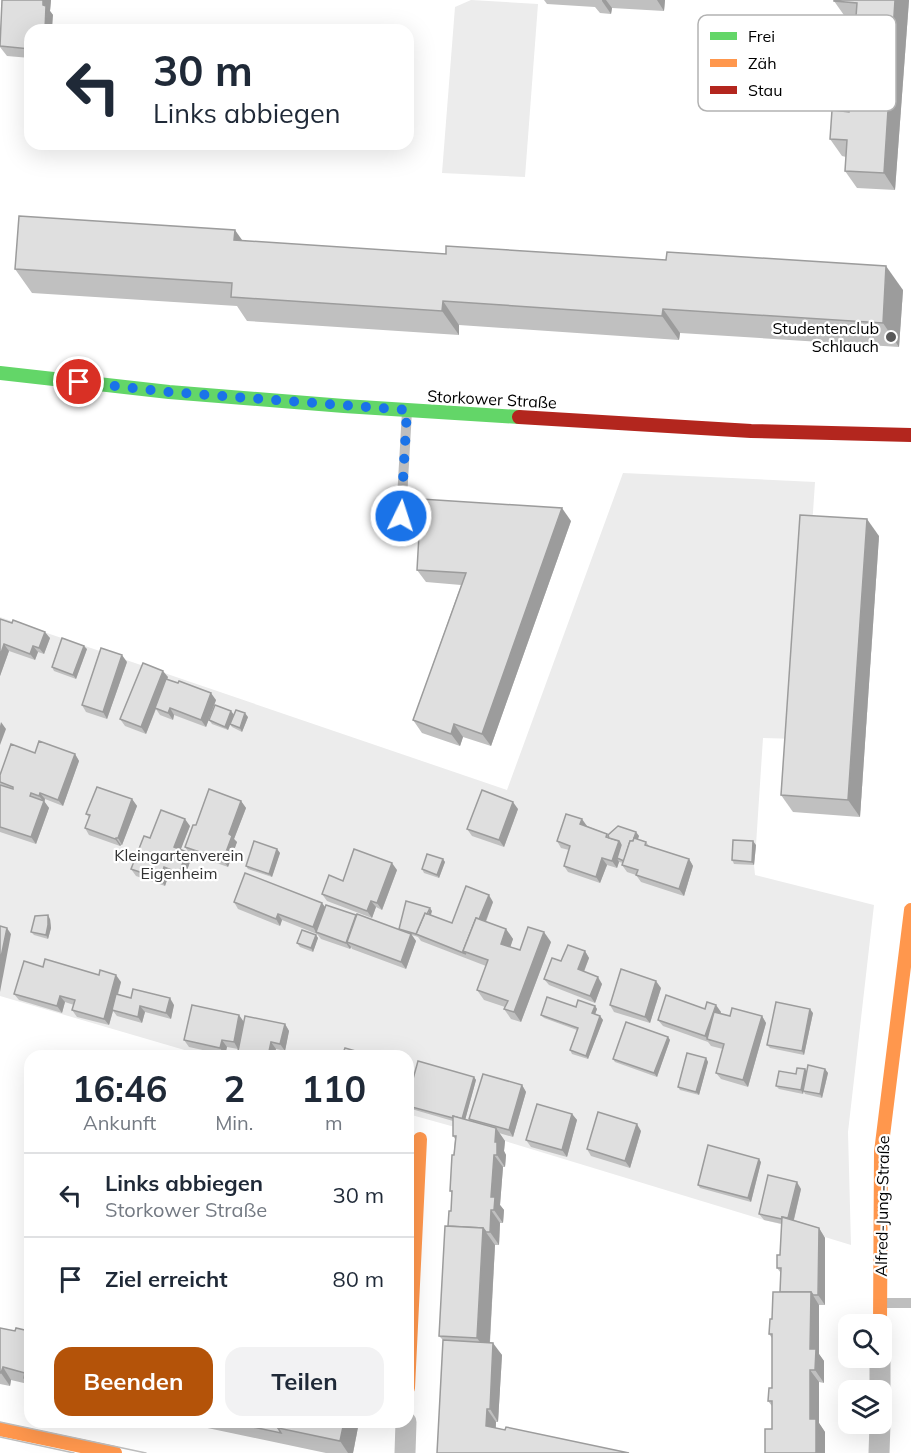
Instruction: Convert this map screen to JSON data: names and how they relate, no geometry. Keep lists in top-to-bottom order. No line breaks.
{"streets":{"main road":["Storkower Straße","Alfred-Jung-Straße"]},"parks":["Kleingartenverein Eigenheim"],"places":["Studentenclub Schlauch"],"legend":["Frei","Zäh","Stau"],"page":{"turn":["30 m","Links abbiegen"],"eta":["16:46","Ankunft","2","Min.","110","m"],"list":[{"name":"Links abbiegen","note":"Storkower Straße","value":"30 m"},{"name":"Ziel erreicht","value":"80 m"}],"buttons":["Beenden","Teilen"]}}
